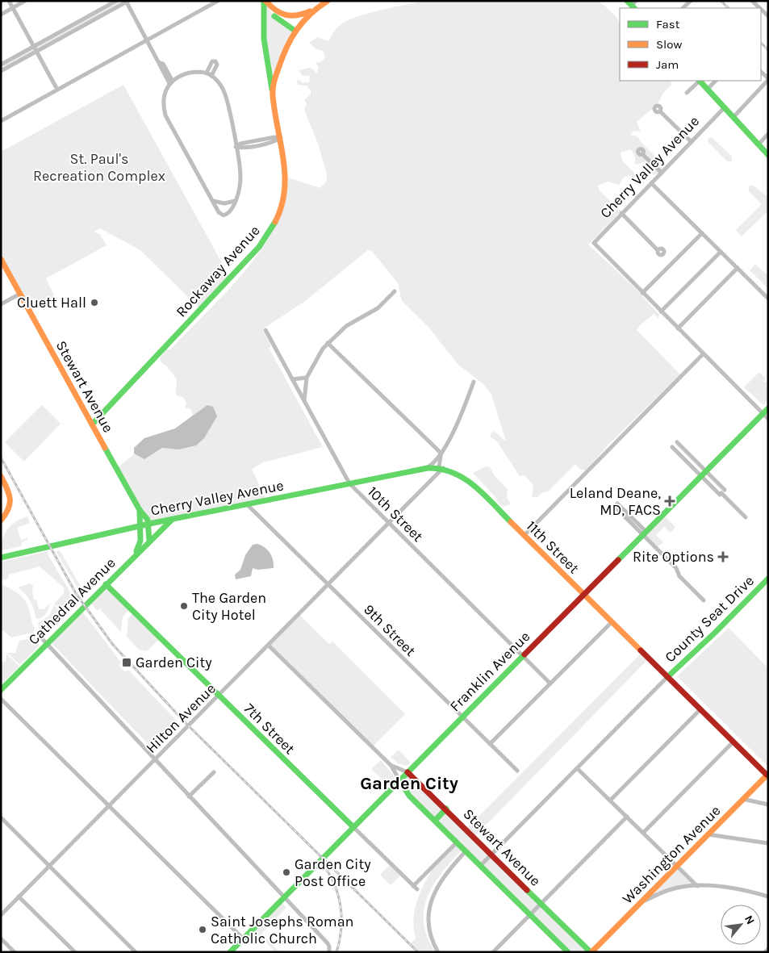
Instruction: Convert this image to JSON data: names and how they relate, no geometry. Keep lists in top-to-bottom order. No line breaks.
{"streets":{"main road":["Cherry Valley Avenue","Rockaway Avenue","Stewart Avenue","11th Street","Cathedral Avenue","County Seat Drive","Franklin Avenue","7th Street","Washington Avenue"],"street":["10th Street","9th Street","Hilton Avenue"]},"crossings":[["Cherry Valley Avenue","Stewart Avenue"],["Cherry Valley Avenue","10th Street"],["Cherry Valley Avenue","11th Street"],["Cherry Valley Avenue","Cathedral Avenue"],["Cherry Valley Avenue","9th Street"],["Cherry Valley Avenue","Hilton Avenue"],["Rockaway Avenue","Stewart Avenue"],["Stewart Avenue","Franklin Avenue"],["Stewart Avenue","Hilton Avenue"],["Stewart Avenue","7th Street"],["Stewart Avenue","Washington Avenue"],["10th Street","Franklin Avenue"],["10th Street","Hilton Avenue"],["11th Street","County Seat Drive"],["11th Street","Franklin Avenue"],["11th Street","Hilton Avenue"],["11th Street","Washington Avenue"],["Cathedral Avenue","7th Street"],["9th Street","Franklin Avenue"],["9th Street","Hilton Avenue"],["Franklin Avenue","7th Street"],["Hilton Avenue","7th Street"]],"districts":["Garden City"],"parks":["St. Paul's Recreation Complex"],"places":{"other":["Cluett Hall","The Garden City Hotel","Garden City Post Office","Saint Josephs Roman Catholic Church"],"health":["Leland Deane, MD, FACS","Rite Options"],"transit":["Garden City"]},"legend":["Fast","Slow","Jam"],"north":"top right"}
